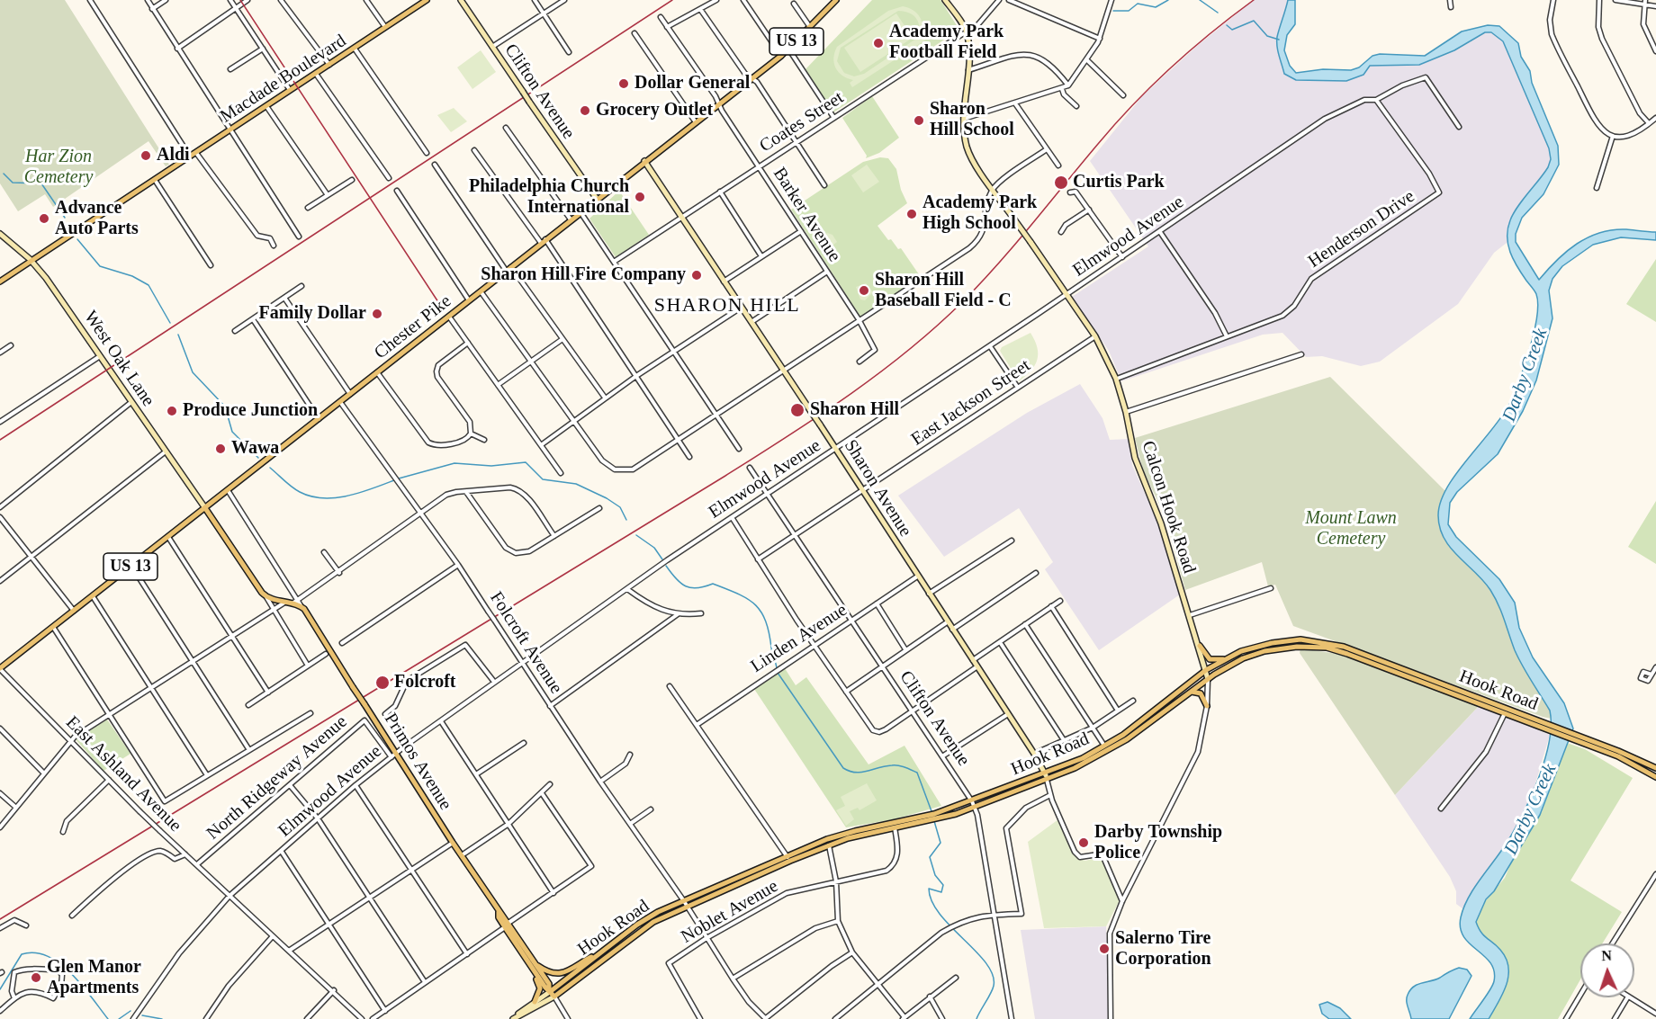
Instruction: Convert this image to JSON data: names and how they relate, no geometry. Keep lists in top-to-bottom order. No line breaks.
{"streets":{"main road":["US 13","Macdade Boulevard","Chester Pike","Hook Road","Primos Avenue"],"street":["Clifton Avenue","Coates Street","Barker Avenue","Henderson Drive","Elmwood Avenue","West Oak Lane","East Jackson Street","Sharon Avenue","Calcon Hook Road","Linden Avenue","Folcroft Avenue","East Ashland Avenue","North Ridgeway Avenue","Noblet Avenue"]},"crossings":[["Clifton Avenue","Elmwood Avenue"],["Clifton Avenue","Chester Pike"],["Clifton Avenue","East Jackson Street"],["Clifton Avenue","Linden Avenue"],["Clifton Avenue","Hook Road"],["Coates Street","Barker Avenue"],["Coates Street","Sharon Avenue"],["Coates Street","Calcon Hook Road"],["Barker Avenue","Chester Pike"],["Henderson Drive","Elmwood Avenue"],["Henderson Drive","Calcon Hook Road"],["Elmwood Avenue","Sharon Avenue"],["Elmwood Avenue","Calcon Hook Road"],["Elmwood Avenue","Folcroft Avenue"],["Elmwood Avenue","Primos Avenue"],["Elmwood Avenue","East Ashland Avenue"],["Elmwood Avenue","North Ridgeway Avenue"],["Chester Pike","West Oak Lane"],["Chester Pike","Sharon Avenue"],["Chester Pike","Folcroft Avenue"],["Chester Pike","Primos Avenue"],["Chester Pike","East Ashland Avenue"],["East Jackson Street","Sharon Avenue"],["East Jackson Street","Calcon Hook Road"],["Sharon Avenue","Linden Avenue"],["Sharon Avenue","Hook Road"],["Calcon Hook Road","Hook Road"],["Folcroft Avenue","Hook Road"],["Folcroft Avenue","Noblet Avenue"],["Hook Road","Primos Avenue"],["Hook Road","Noblet Avenue"],["Primos Avenue","North Ridgeway Avenue"],["East Ashland Avenue","North Ridgeway Avenue"]],"districts":["SHARON HILL"],"water":["Darby Creek"],"parks":["Har Zion Cemetery","Mount Lawn Cemetery"],"places":["Academy Park Football Field","Dollar General","Grocery Outlet","Sharon Hill School","Aldi","Curtis Park","Philadelphia Church International","Academy Park High School","Advance Auto Parts","Sharon Hill Fire Company","Sharon Hill Baseball Field - C","Family Dollar","Sharon Hill","Produce Junction","Wawa","Folcroft","Darby Township Police","Salerno Tire Corporation","Glen Manor Apartments"],"north":"top"}
